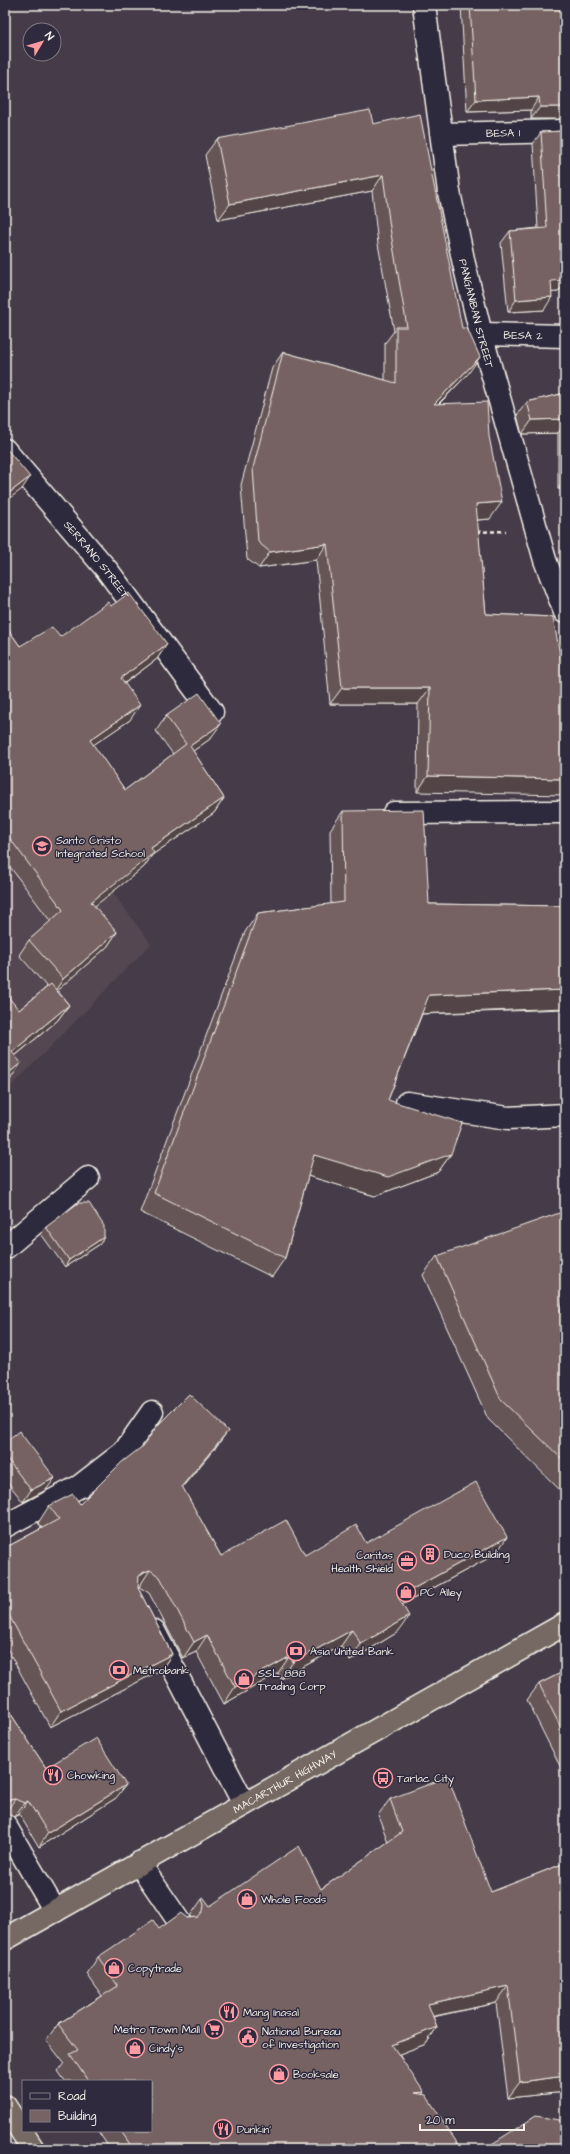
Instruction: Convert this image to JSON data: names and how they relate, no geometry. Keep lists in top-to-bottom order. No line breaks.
{"streets":{"highway":["MACARTHUR HIGHWAY"],"street":["BESA 1","PANGANIBAN STREET","BESA 2","SERRANO STREET"]},"crossings":[["BESA 1","PANGANIBAN STREET"],["PANGANIBAN STREET","BESA 2"]],"places":{"school or university":["Santo Cristo Integrated School"],"building":["Duco Building"],"office":["Caritas Health Shield"],"shop":["PC Alley","SSL 888 Trading Corp","Whole Foods","Copytrade","Cindy's","Booksale"],"bank":["Asia United Bank","Metrobank"],"restaurant":["Chowking","Mang Inasal","Dunkin'"],"bus stop":["Tarlac City"],"supermarket":["Metro Town Mall"],"public building":["National Bureau of Investigation"]},"legend":["Road","Building"],"scale_bar":"20 m","north":"top right"}
